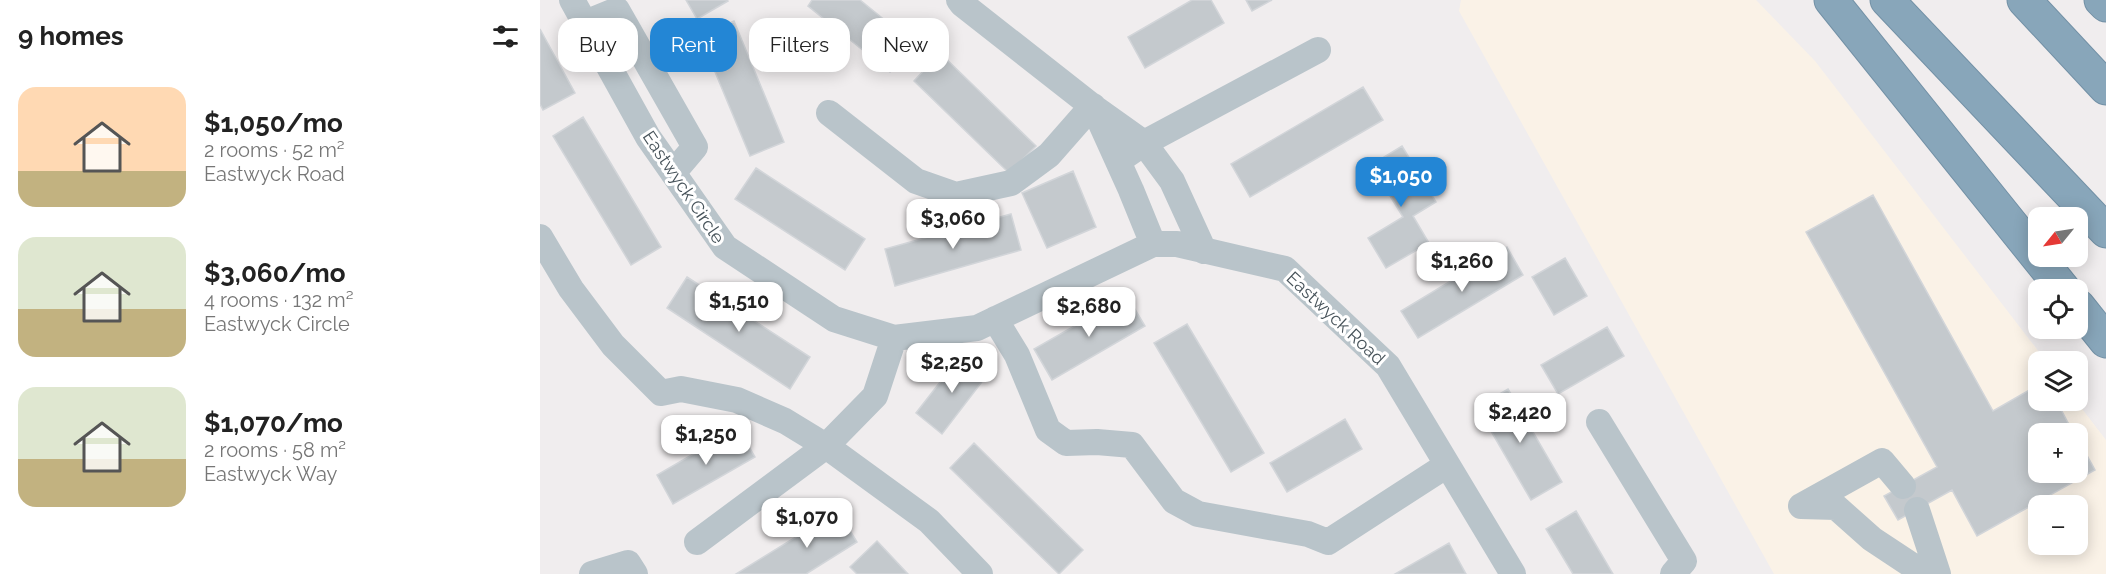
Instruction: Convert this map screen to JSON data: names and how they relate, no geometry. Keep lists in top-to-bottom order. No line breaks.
{"streets":{"street":["Eastwyck Circle","Eastwyck Road"]},"crossings":[["Eastwyck Circle","Eastwyck Road"]],"north":"bottom left","page":{"heading":"9 homes","chip":["Buy","Rent","Filters","New"],"list":[{"name":"$1,050/mo","note":"2 rooms · 52 m² · Eastwyck Road"},{"name":"$3,060/mo","note":"4 rooms · 132 m² · Eastwyck Circle"},{"name":"$1,070/mo","note":"2 rooms · 58 m² · Eastwyck Way"}],"price":["$1,050","$3,060","$1,260","$1,510","$2,680","$2,250","$2,420","$1,250","$1,070"],"map_buttons":["+","−"]}}
